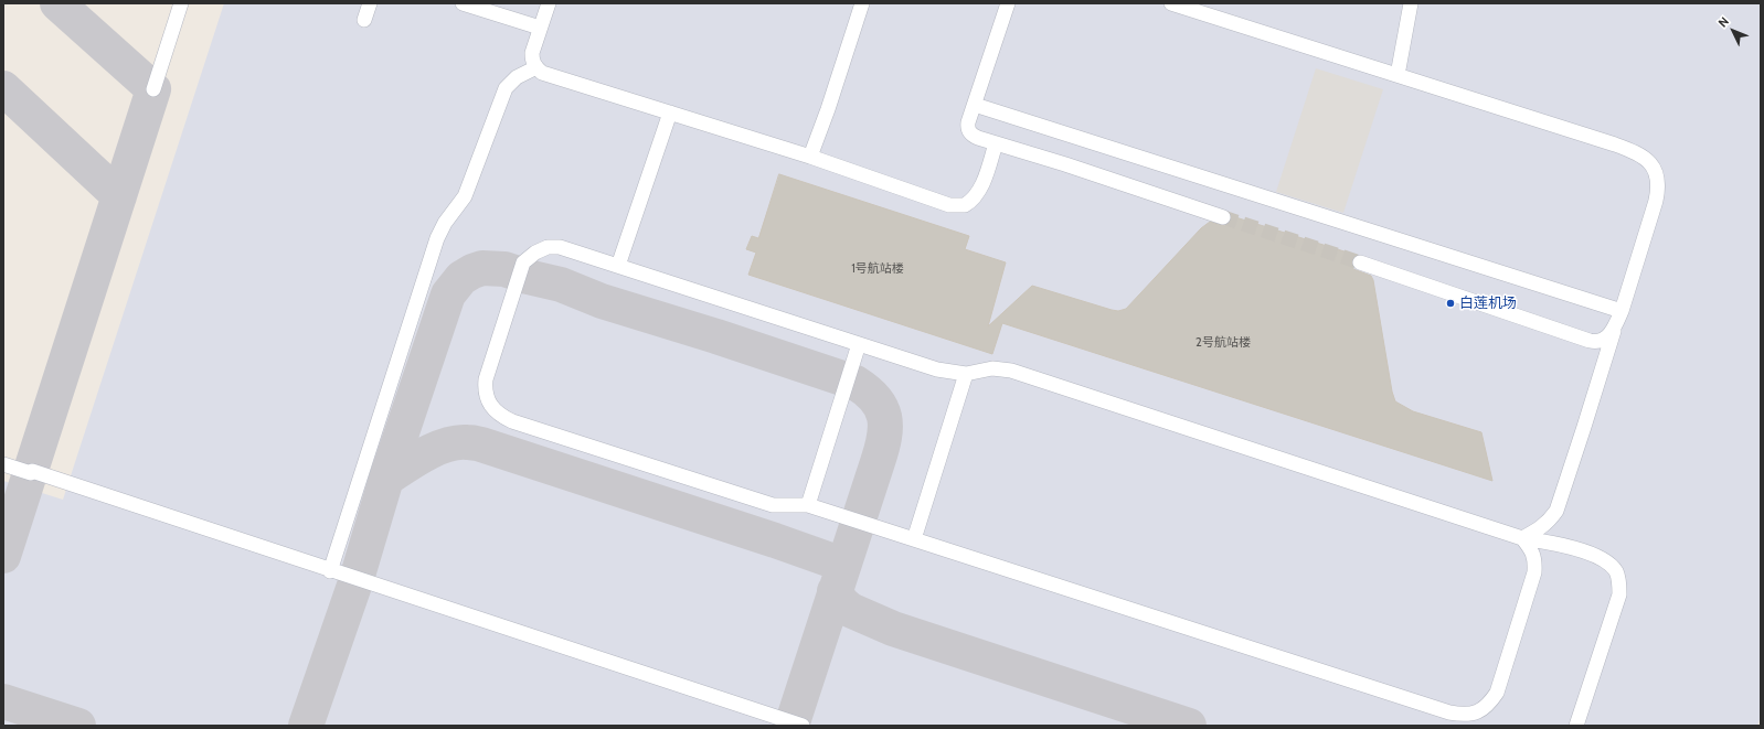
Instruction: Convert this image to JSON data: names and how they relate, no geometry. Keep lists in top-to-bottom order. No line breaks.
{"places":["白莲机场"],"house_numbers":["1号航站楼","2号航站楼"],"north":"top left"}
